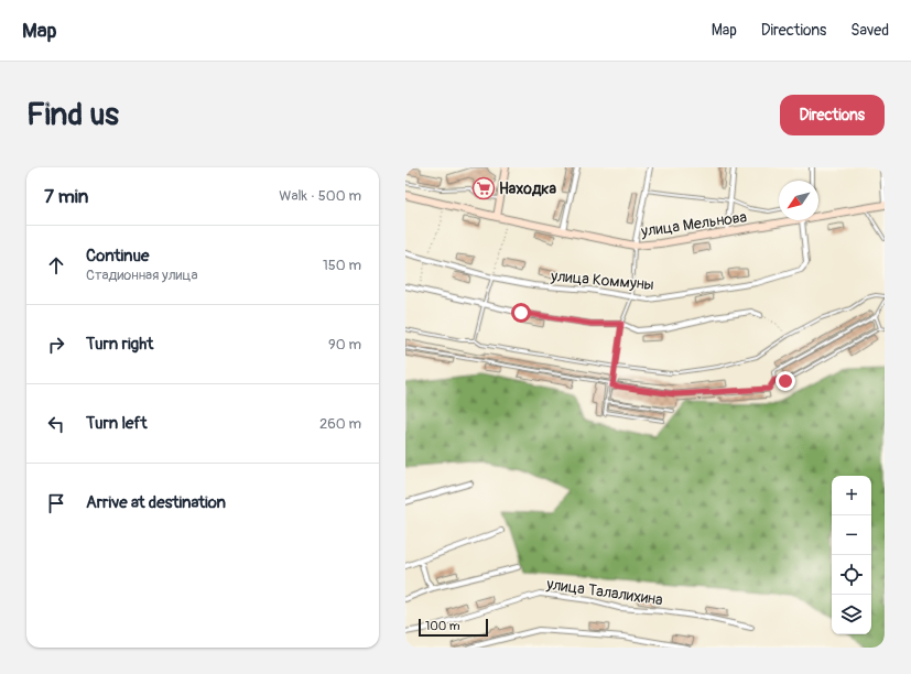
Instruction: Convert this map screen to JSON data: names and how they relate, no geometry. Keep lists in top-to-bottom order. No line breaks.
{"streets":{"main road":["улица Мельнова"],"street":["улица Коммуны","улица Талалихина"]},"places":{"supermarket":["Находка"]},"scale_bar":"100 m","north":"bottom left","page":{"header":"Map","nav":["Map","Directions","Saved"],"buttons":"Directions","title":"Find us","heading":["7 min","Walk · 500 m"],"list":[["Continue","Стадионная улица","150 m"],["Turn right","90 m"],["Turn left","260 m"],"Arrive at destination"],"map_buttons":["+","−"],"scale":"100 m"}}
